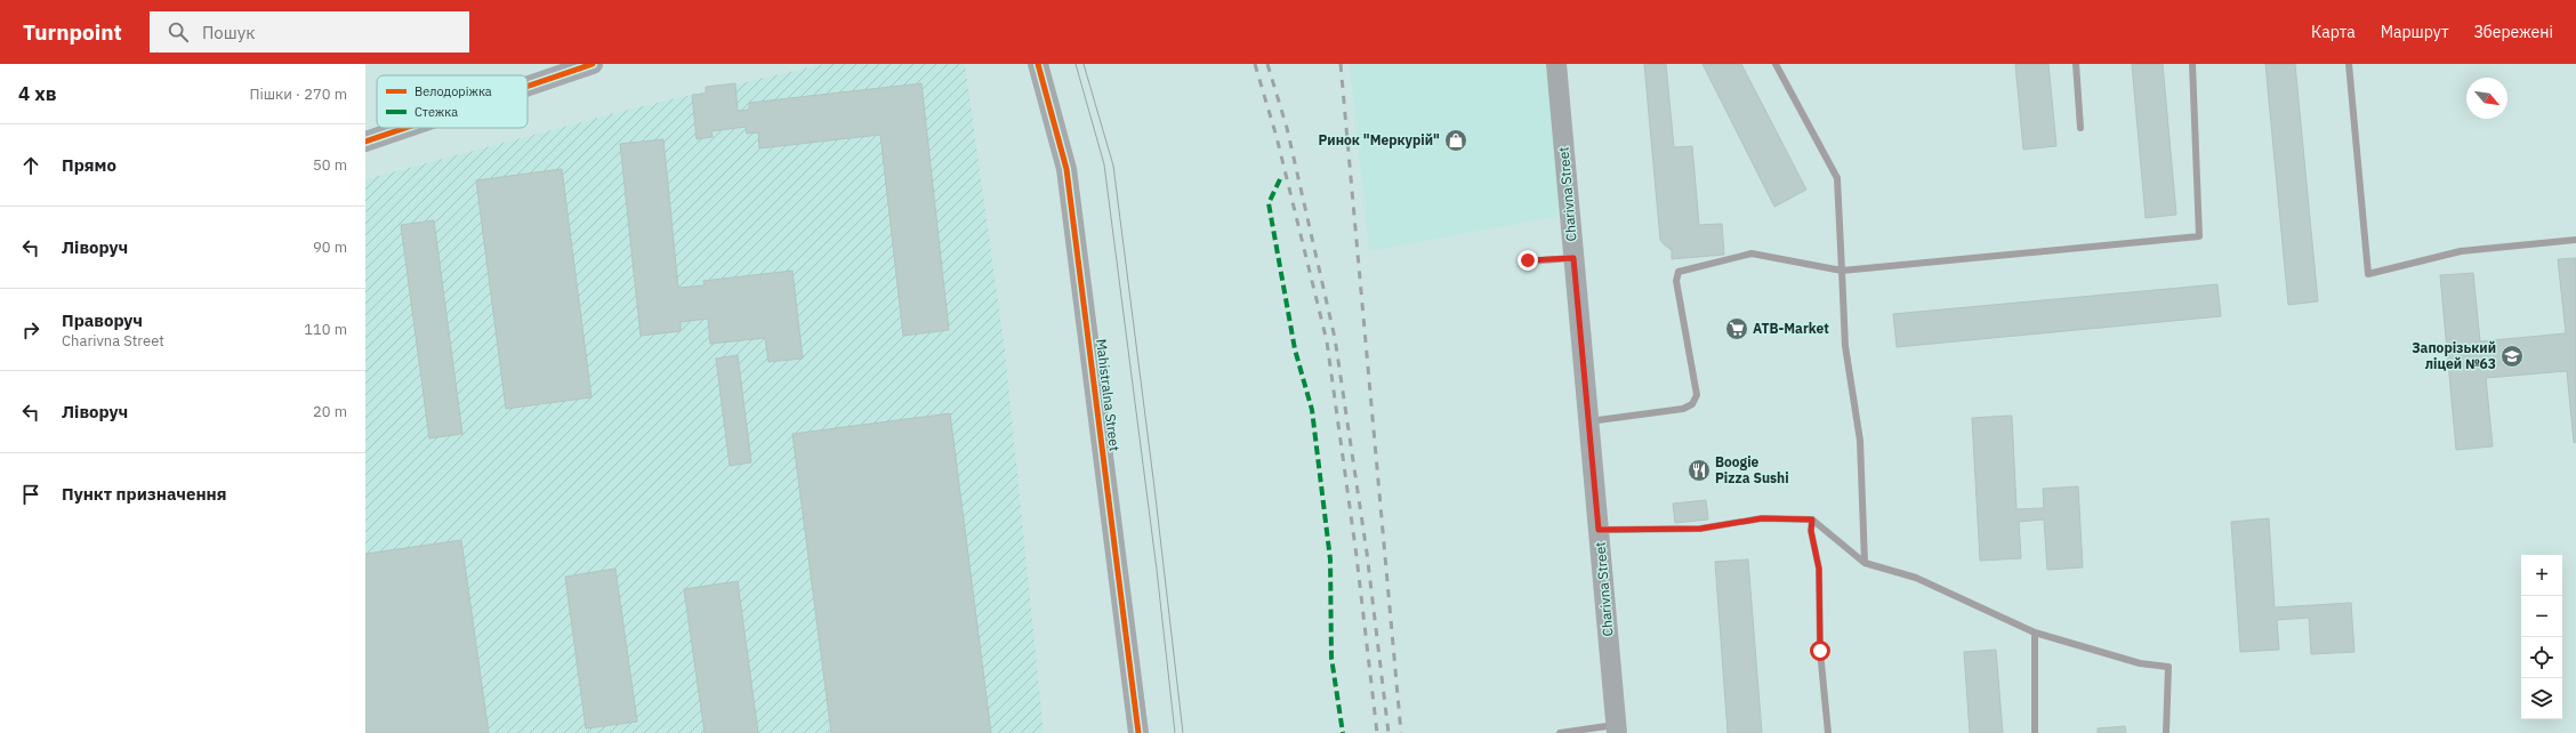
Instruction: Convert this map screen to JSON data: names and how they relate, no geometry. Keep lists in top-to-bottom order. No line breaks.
{"streets":{"street":["Charivna Street","Mahistralna Street"]},"places":{"shop":["Ринок \"Меркурій\""],"supermarket":["ATB-Market"],"school or university":["Запорізький ліцей №63"],"restaurant":["Boogie Pizza Sushi"]},"legend":["Велодоріжка","Стежка"],"north":"bottom right","page":{"header":"Turnpoint","search":"Пошук","nav":["Карта","Маршрут","Збережені"],"heading":["4 хв","Пішки · 270 m"],"list":[["Прямо","50 m"],["Ліворуч","90 m"],["Праворуч","Charivna Street","110 m"],["Ліворуч","20 m"],"Пункт призначення"],"map_buttons":["+","−"]}}
